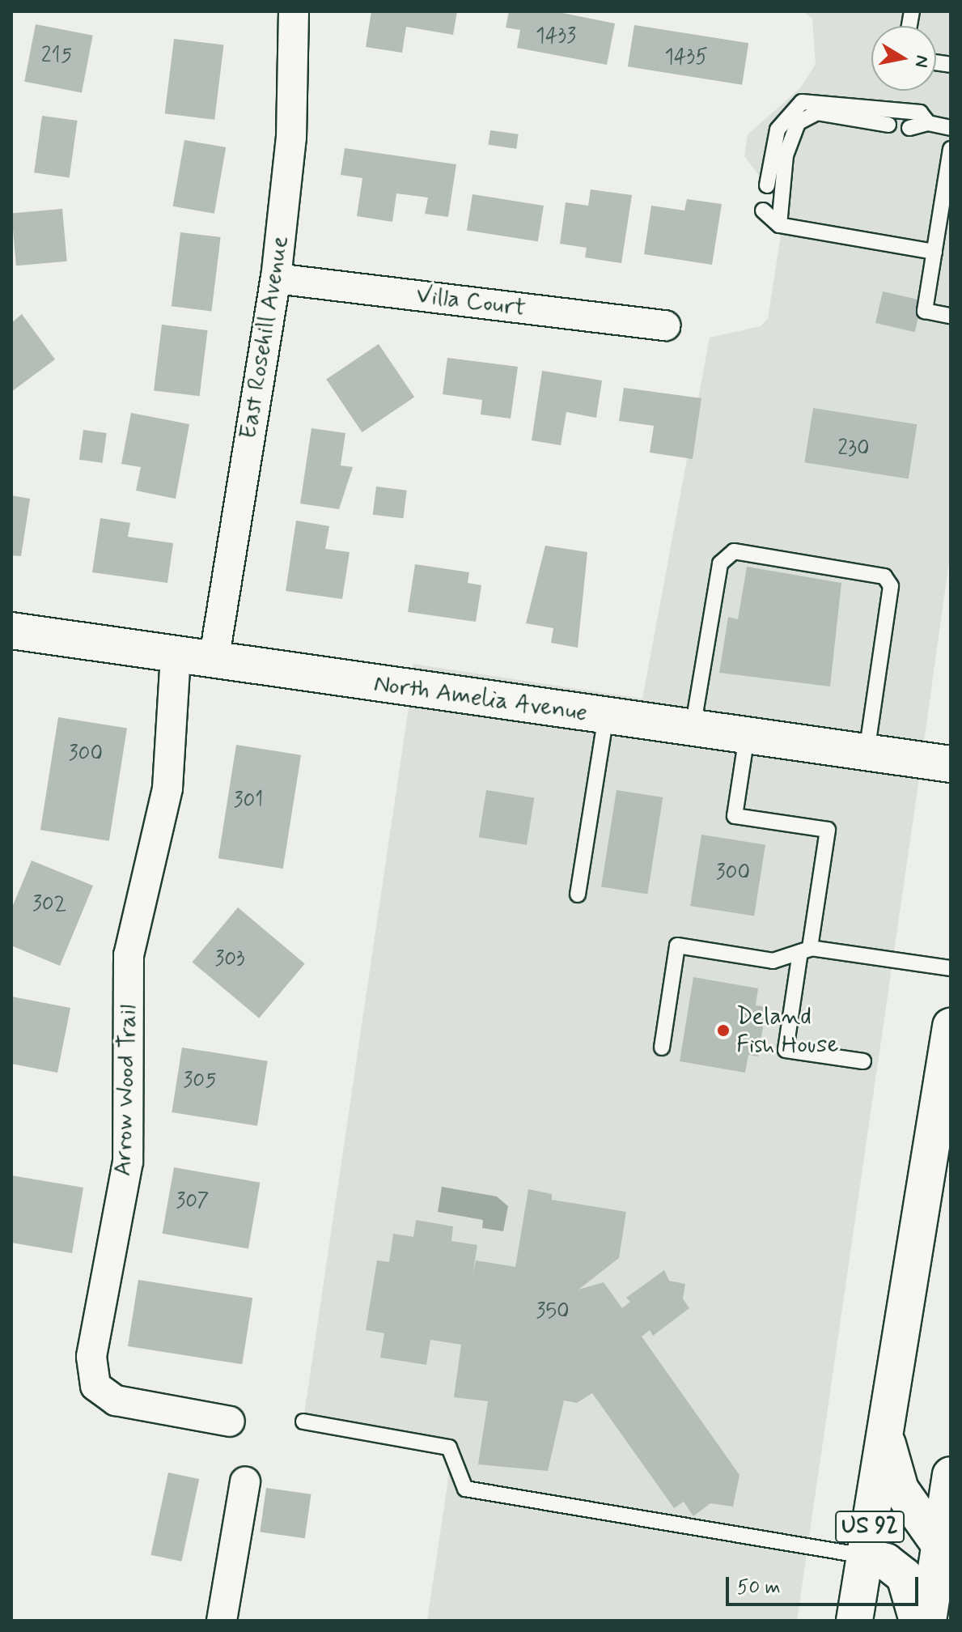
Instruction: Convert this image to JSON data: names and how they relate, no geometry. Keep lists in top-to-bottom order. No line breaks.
{"streets":{"main road":["North Amelia Avenue","US 92"],"street":["Villa Court","East Rosehill Avenue","Arrow Wood Trail"]},"crossings":[["Villa Court","East Rosehill Avenue"],["East Rosehill Avenue","North Amelia Avenue"],["North Amelia Avenue","Arrow Wood Trail"]],"places":["Deland Fish House"],"house_numbers":["1433","215","1435","230","300","301","300","302","303","305","307","350"],"scale_bar":"50 m","north":"right"}
